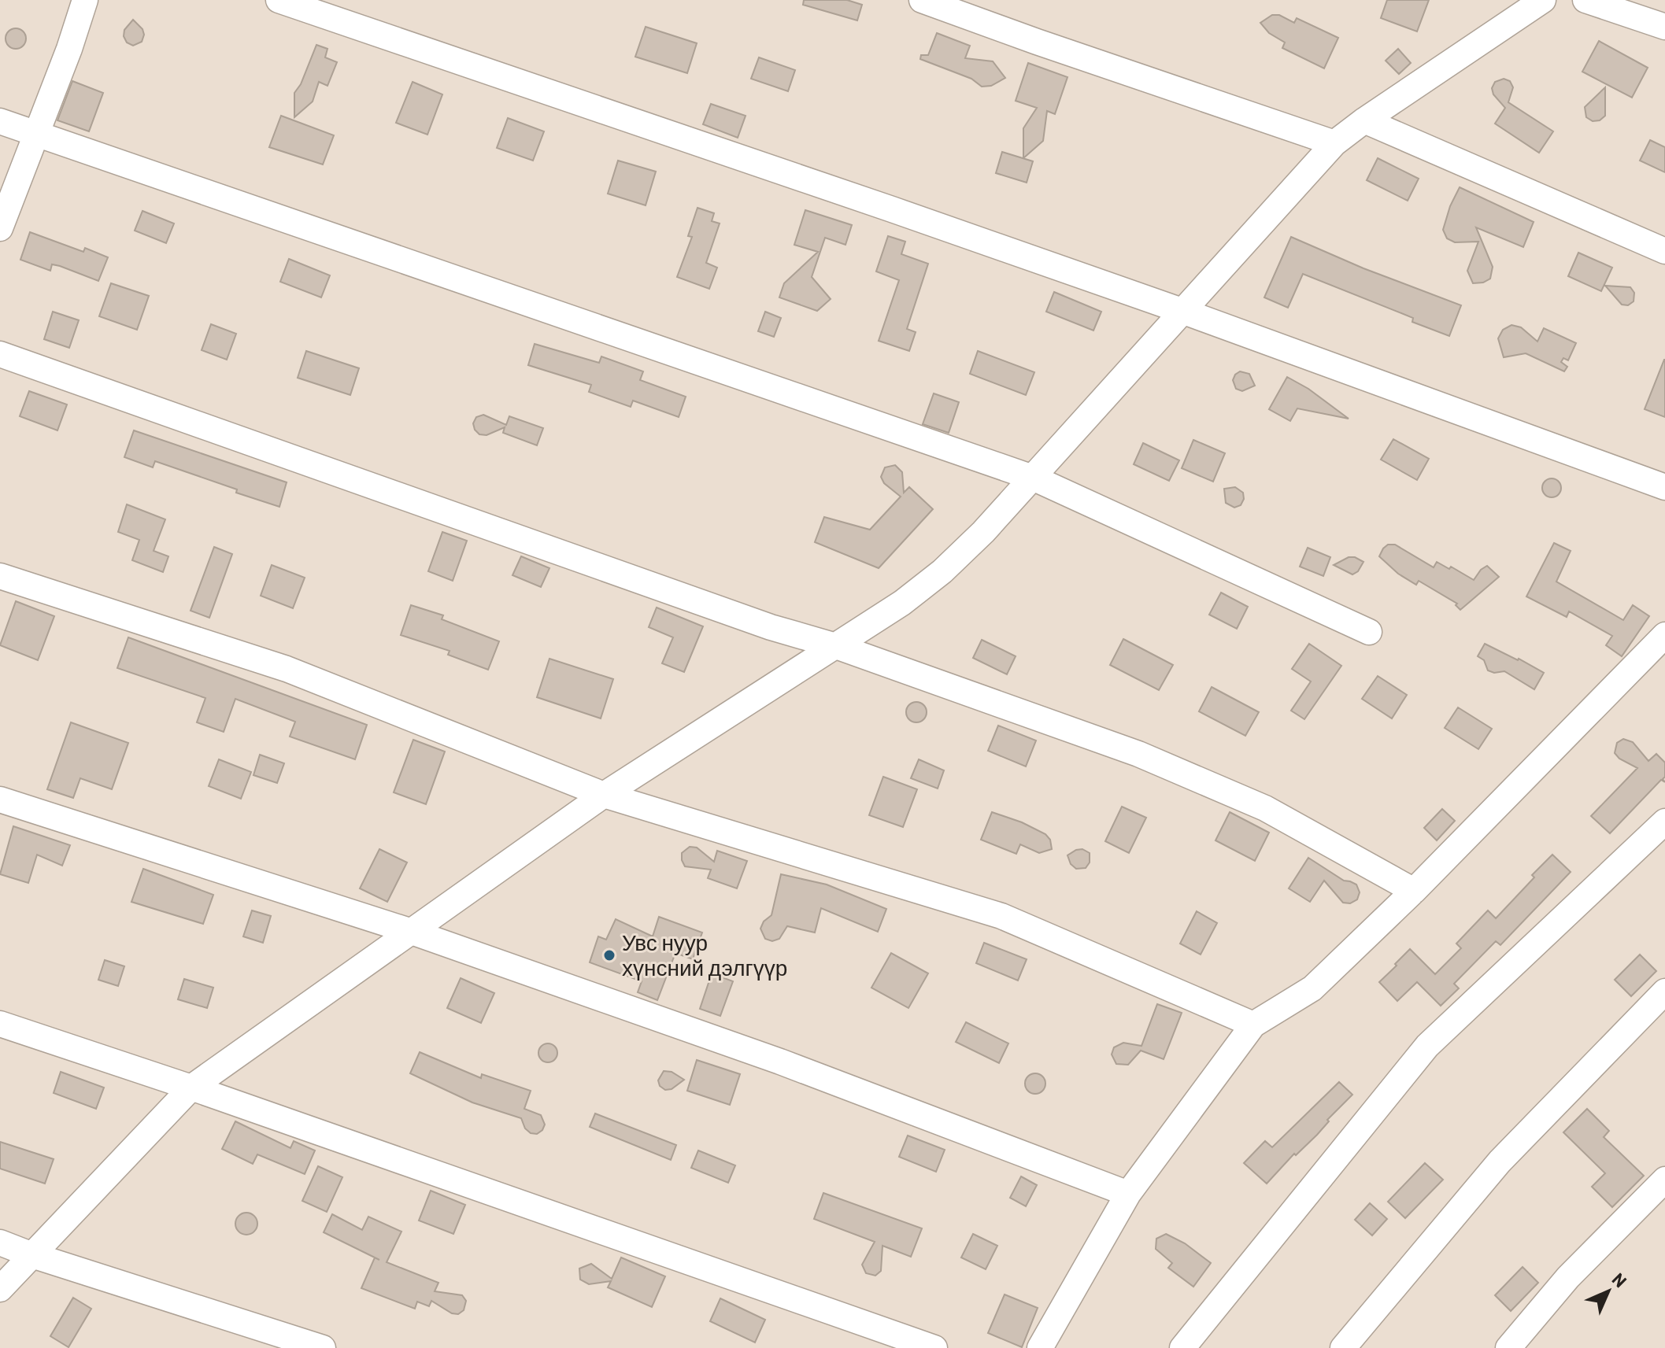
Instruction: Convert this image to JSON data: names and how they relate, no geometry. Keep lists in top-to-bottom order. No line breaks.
{"places":["Увс нуур хүнсний дэлгүүр"],"north":"top right"}
